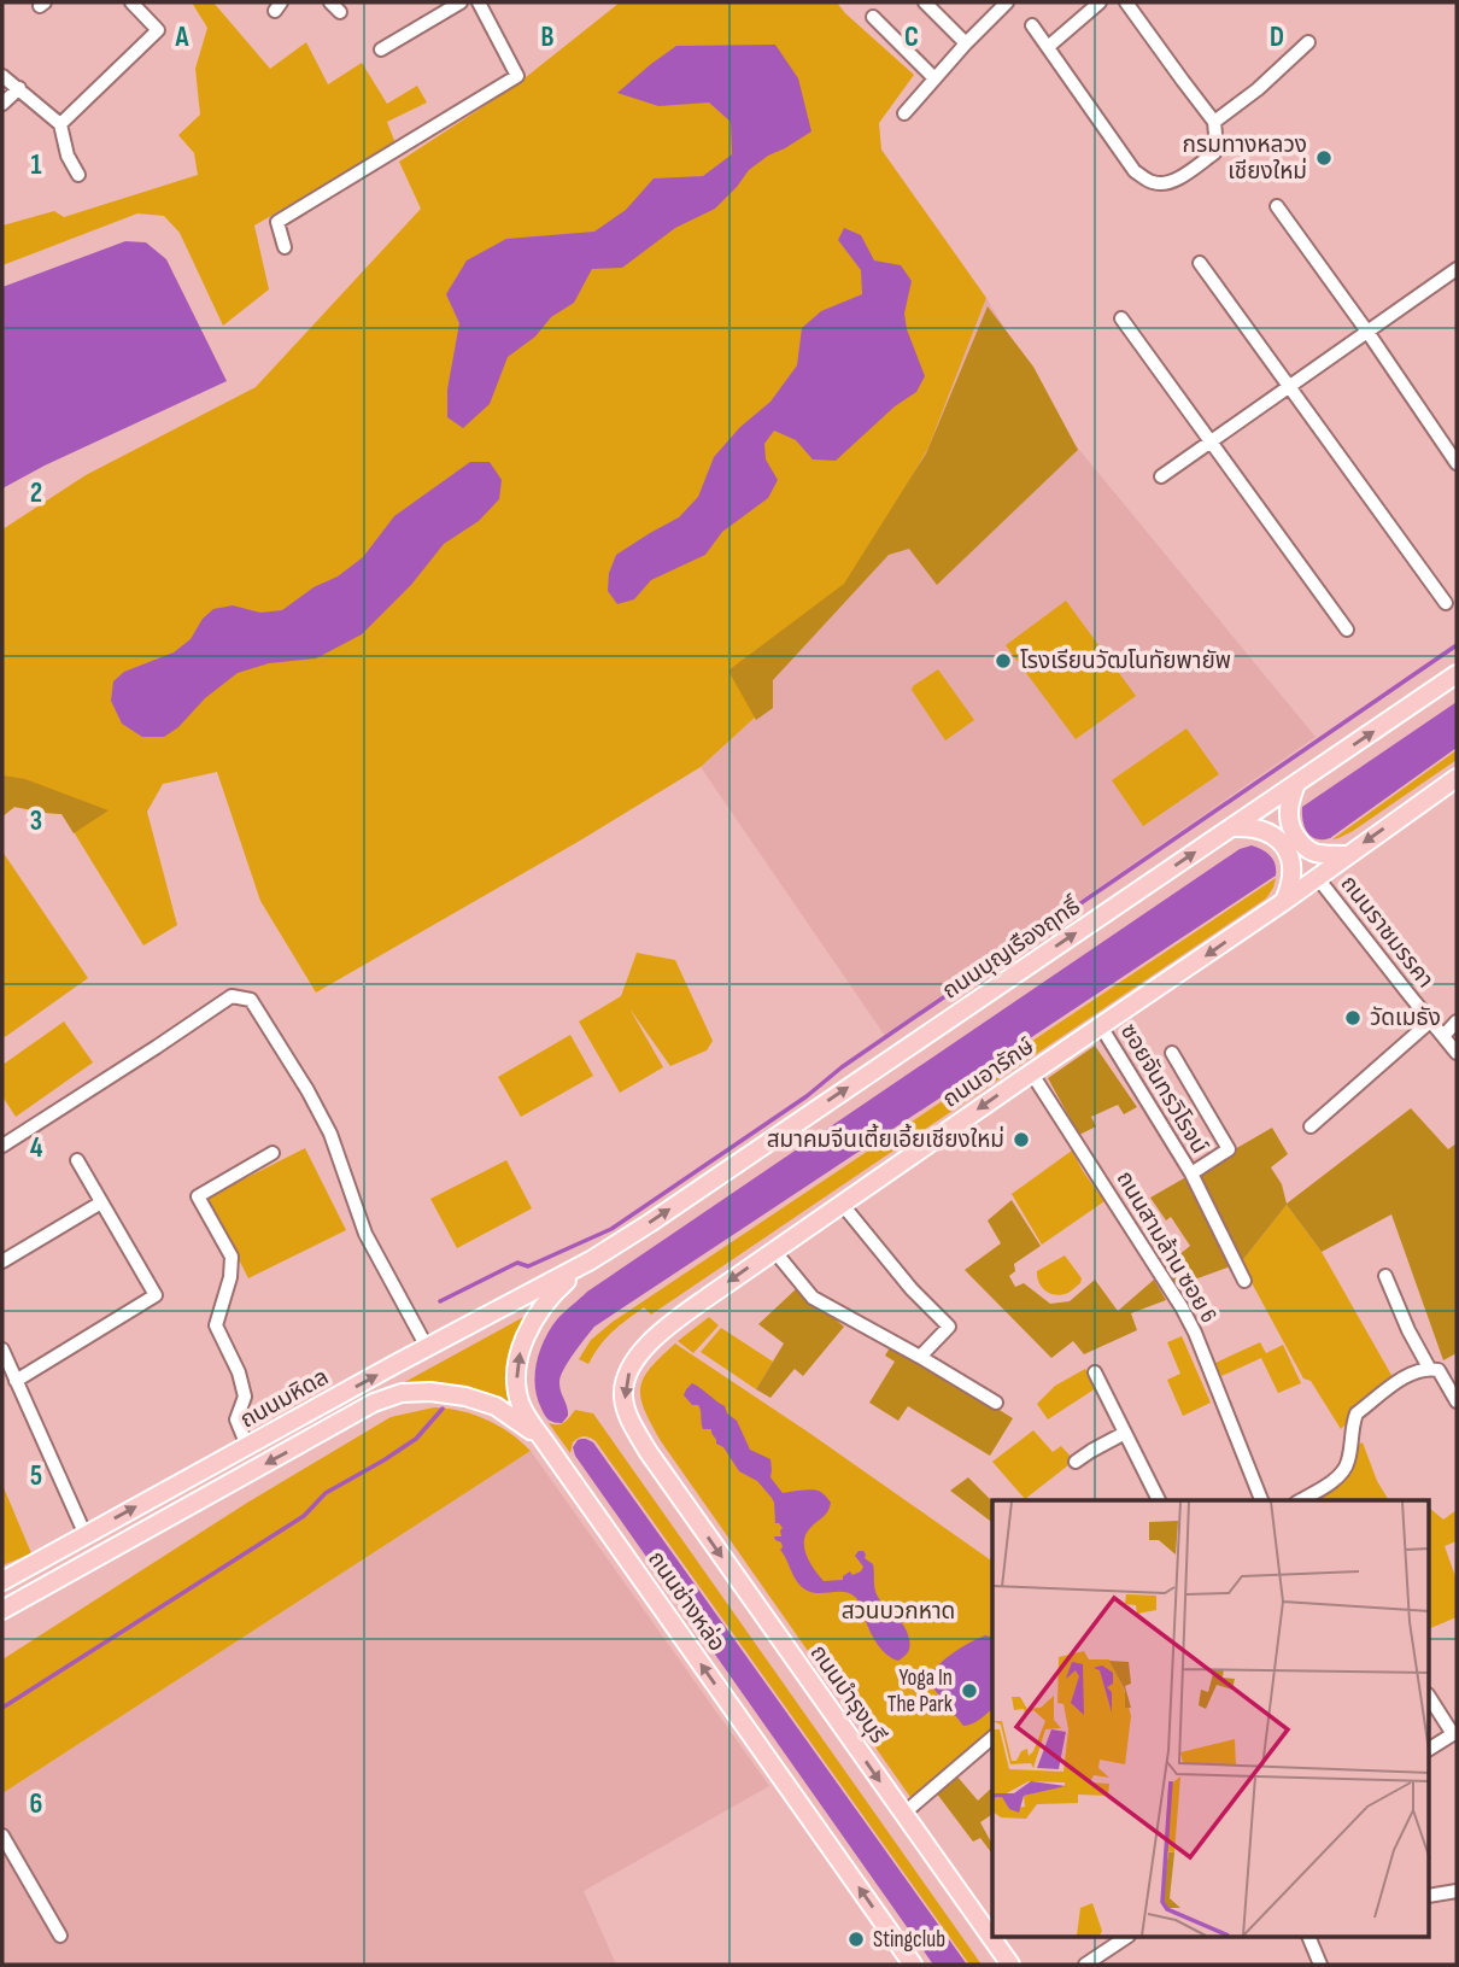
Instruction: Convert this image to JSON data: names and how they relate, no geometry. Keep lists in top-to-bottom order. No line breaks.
{"streets":{"main road":["ถนนบุญเรืองฤทธิ์","ถนนอารักษ์","ถนนมหิดล","ถนนช่างหล่อ","ถนนบำรุงบุรี"],"street":["ถนนราชมรรคา","ซอยจันทรวิโรจน์","ถนนสามล้าน ซอย 6"]},"crossings":[["ถนนราชมรรคา","ถนนอารักษ์"],["ถนนบุญเรืองฤทธิ์","ถนนมหิดล"],["ถนนบุญเรืองฤทธิ์","ถนนช่างหล่อ"],["ถนนอารักษ์","ซอยจันทรวิโรจน์"],["ถนนอารักษ์","ถนนสามล้าน ซอย 6"],["ถนนอารักษ์","ถนนบำรุงบุรี"],["ถนนมหิดล","ถนนช่างหล่อ"]],"one_way":["ถนนบุญเรืองฤทธิ์","ถนนอารักษ์","ถนนช่างหล่อ","ถนนบำรุงบุรี"],"parks":["สวนบวกหาด"],"places":["กรมทางหลวง เชียงใหม่","โรงเรียนวัฒโนทัยพายัพ","วัดเมธัง","สมาคมจีนเตี้ยเอี้ยเชียงใหม่","Yoga In The Park","Stingclub"],"grid":{"columns":["A","B","C","D"],"rows":["1","2","3","4","5","6"]}}
